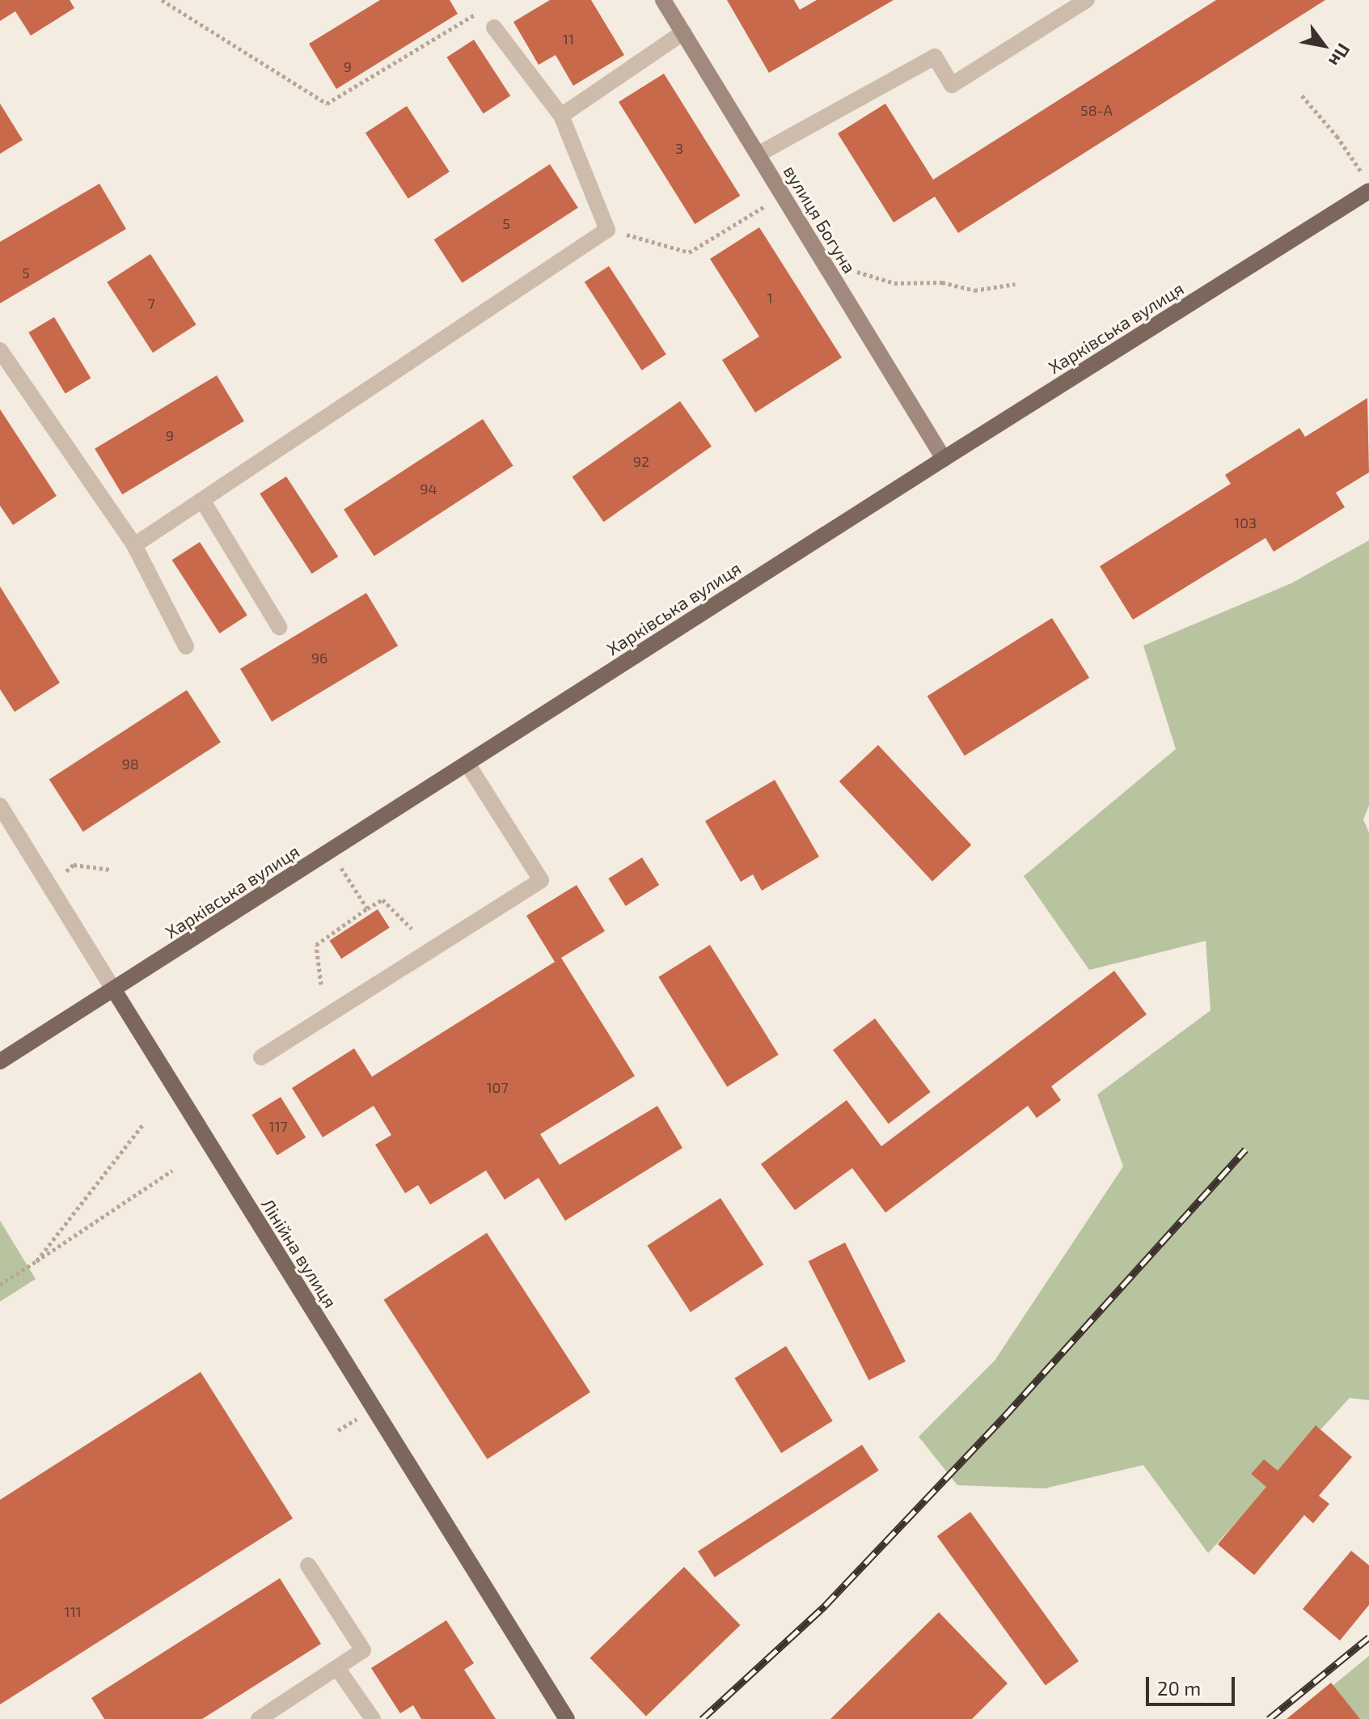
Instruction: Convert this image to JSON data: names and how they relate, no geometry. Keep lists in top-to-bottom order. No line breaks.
{"streets":{"main road":["вулиця Богуна","Харківська вулиця","Лінійна вулиця"]},"crossings":[["вулиця Богуна","Харківська вулиця"],["Харківська вулиця","Лінійна вулиця"]],"house_numbers":["11","9","58-А","3","5","5","1","7","9","92","94","103","96","98","107","117","111"],"scale_bar":"20 m","north":"bottom right"}
